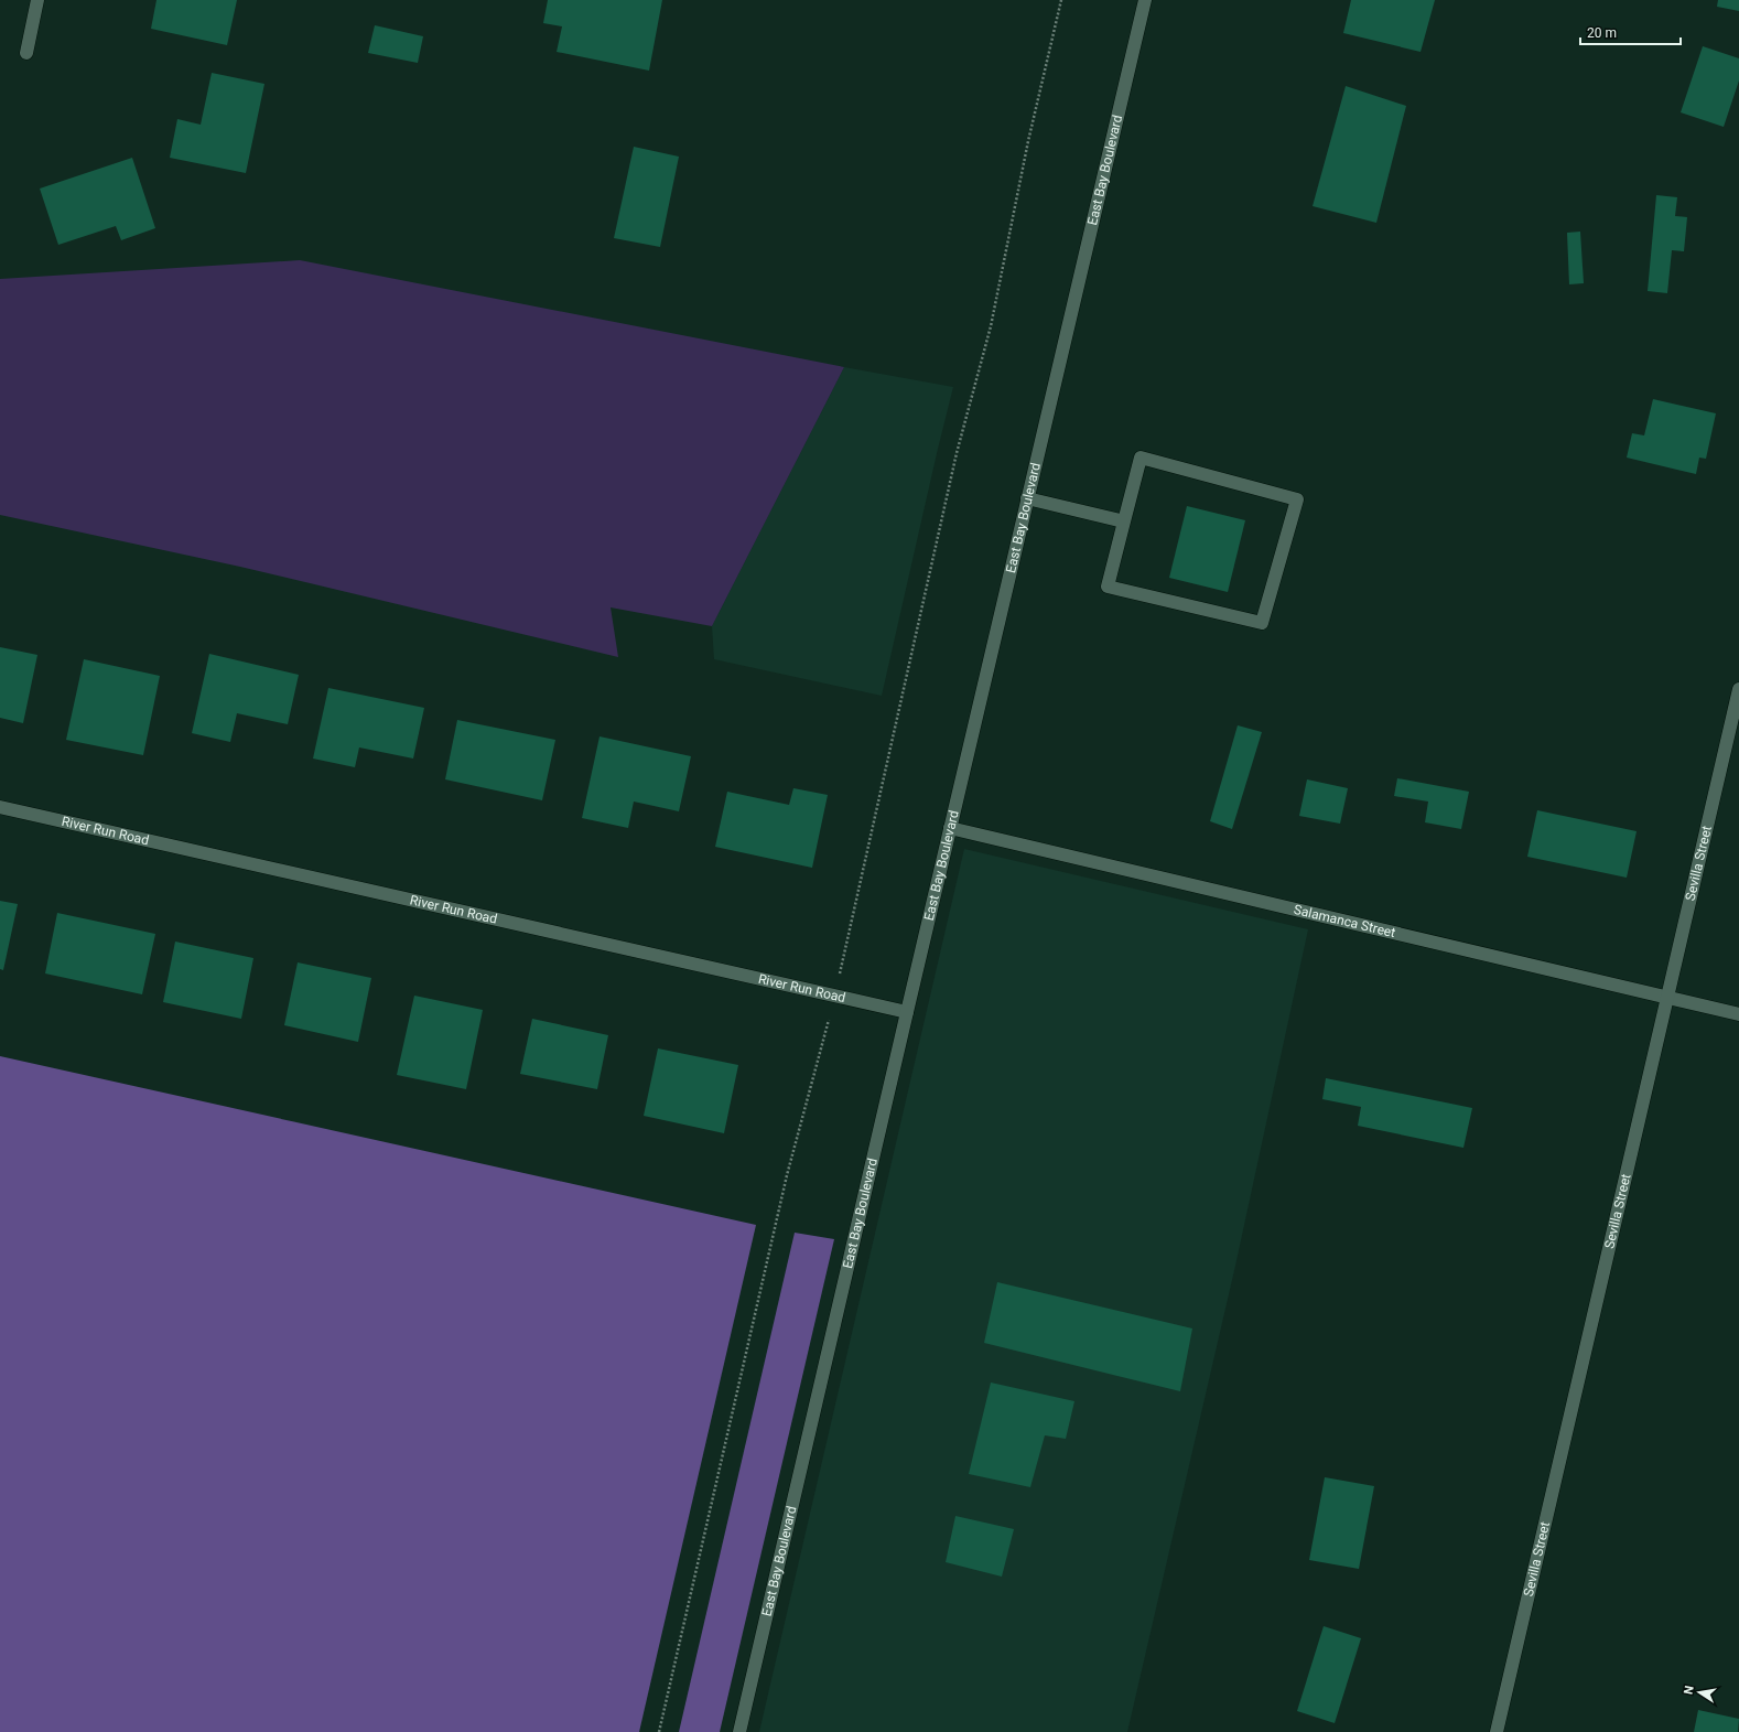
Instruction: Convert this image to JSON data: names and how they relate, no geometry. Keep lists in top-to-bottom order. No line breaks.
{"streets":{"street":["East Bay Boulevard","River Run Road","Sevilla Street","Salamanca Street"]},"crossings":[["East Bay Boulevard","River Run Road"],["East Bay Boulevard","Salamanca Street"],["Sevilla Street","Salamanca Street"]],"scale_bar":"20 m","north":"left"}
